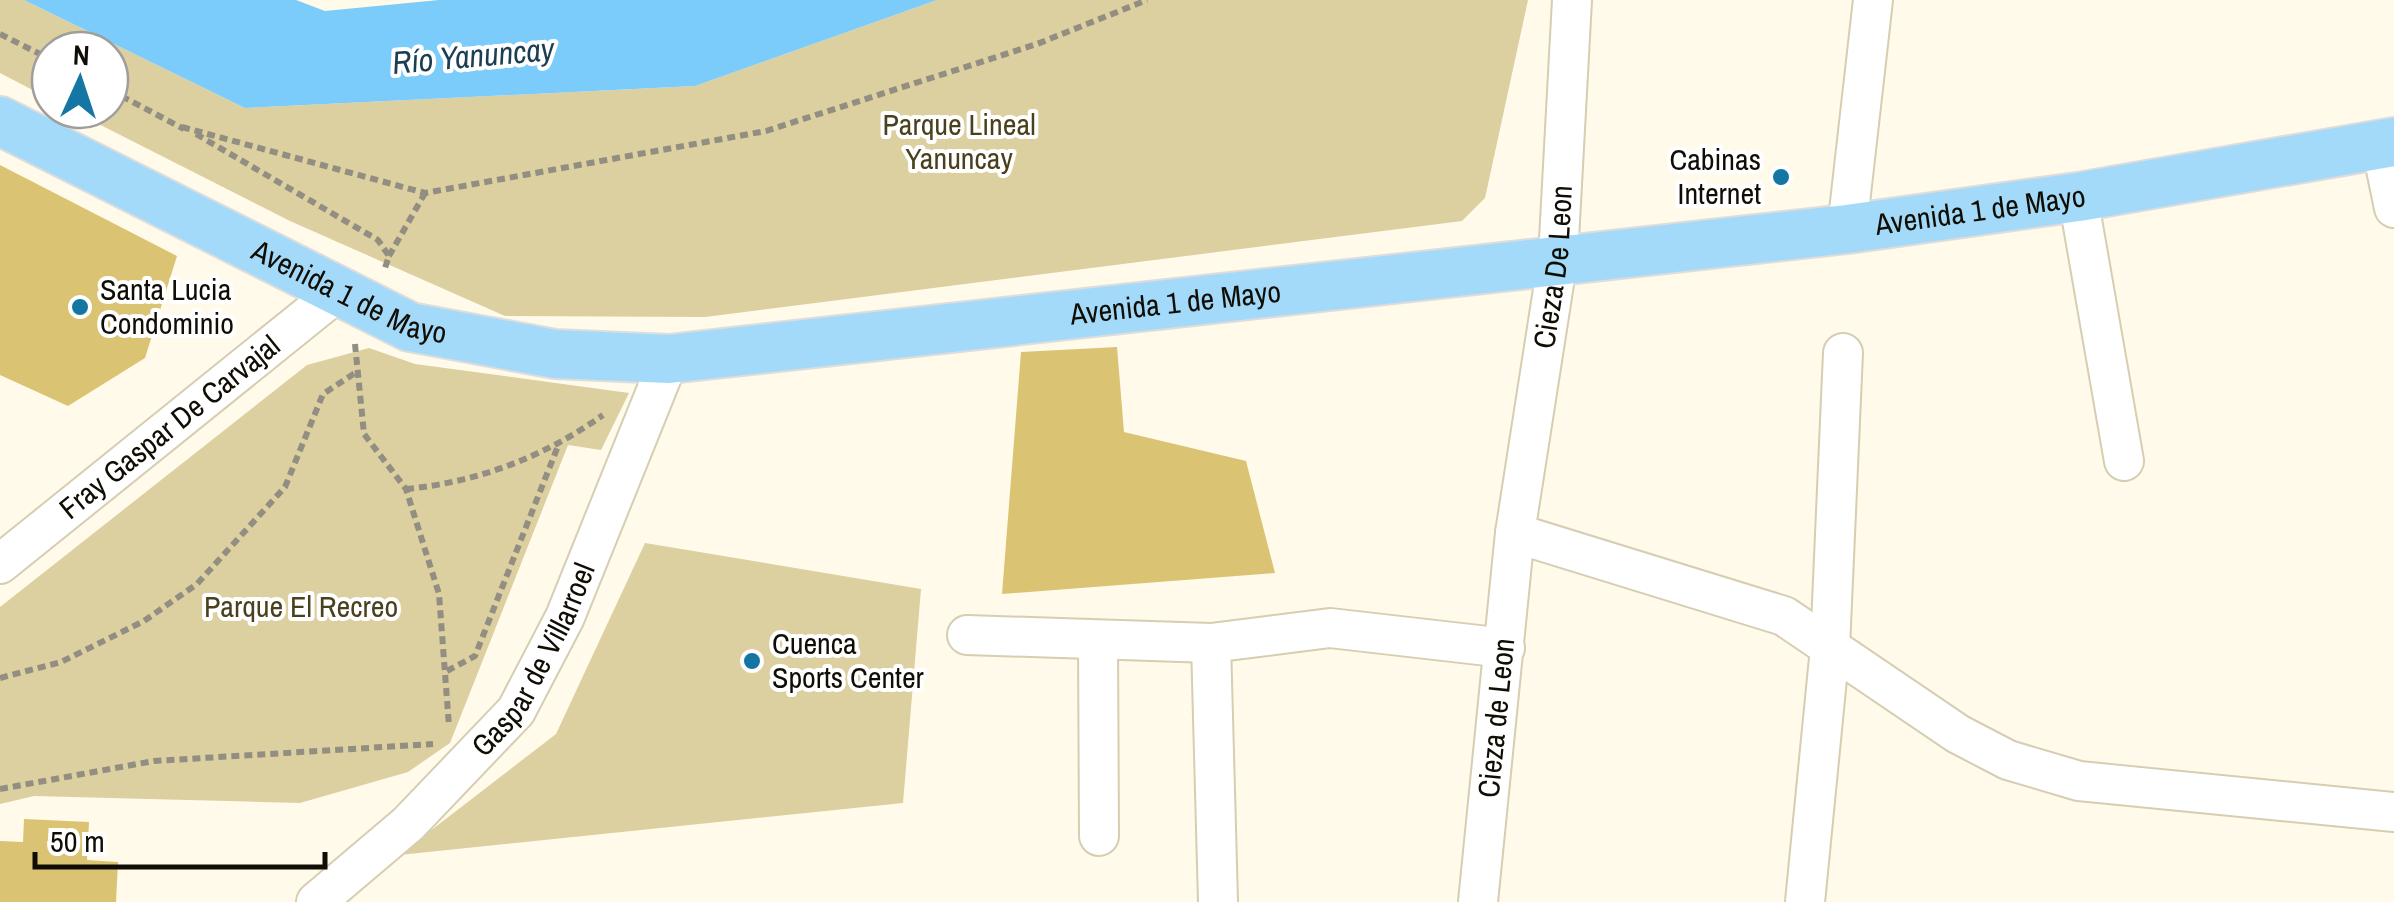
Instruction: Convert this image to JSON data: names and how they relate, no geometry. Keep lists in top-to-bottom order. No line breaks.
{"streets":{"main road":["Avenida 1 de Mayo"],"street":["Cieza De Leon","Fray Gaspar De Carvajal","Gaspar de Villarroel","Cieza de Leon"]},"crossings":[["Avenida 1 de Mayo","Cieza De Leon"],["Avenida 1 de Mayo","Fray Gaspar De Carvajal"],["Avenida 1 de Mayo","Gaspar de Villarroel"],["Cieza De Leon","Cieza de Leon"]],"water":["Río Yanuncay"],"parks":["Parque Lineal Yanuncay","Parque El Recreo"],"places":["Cabinas Internet","Santa Lucia Condominio","Cuenca Sports Center"],"scale_bar":"50 m","north":"top"}
